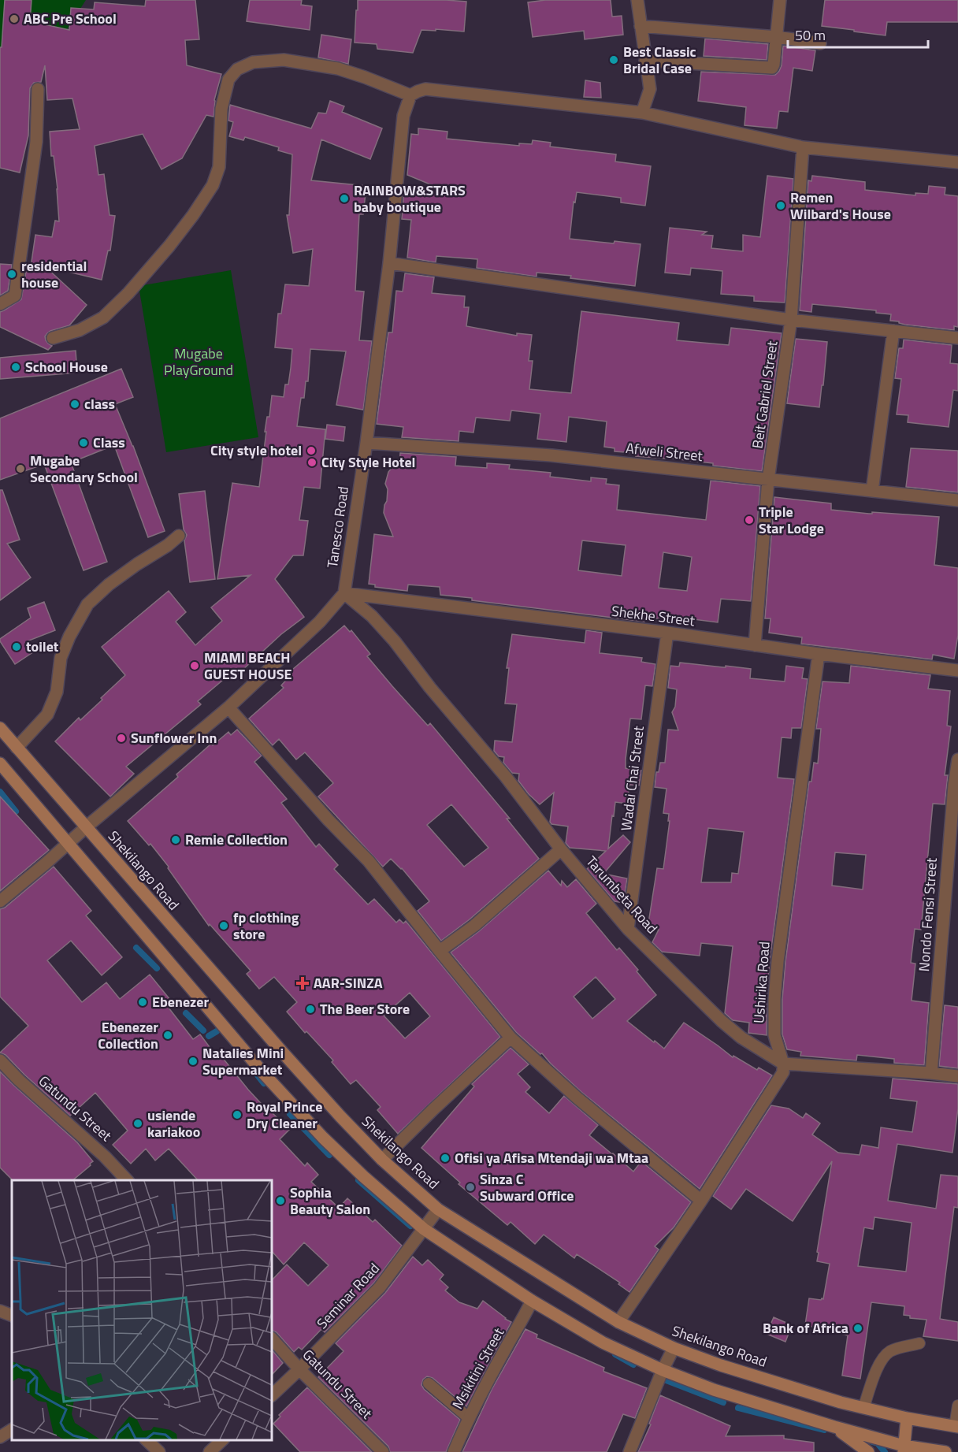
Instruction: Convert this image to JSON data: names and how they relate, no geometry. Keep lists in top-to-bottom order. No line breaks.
{"streets":{"main road":["Shekilango Road"],"street":["Beit Gabriel Street","Afweli Street","Tanesco Road","Shekhe Street","Wadai Chai Street","Tarumbeta Road","Nondo Fensi Street","Ushirika Road","Gatundu Street","Seminar Road","Msikitini Street"]},"crossings":[["Beit Gabriel Street","Afweli Street"],["Beit Gabriel Street","Shekhe Street"],["Afweli Street","Tanesco Road"],["Tanesco Road","Shekhe Street"],["Tanesco Road","Tarumbeta Road"],["Shekhe Street","Wadai Chai Street"],["Shekhe Street","Tarumbeta Road"],["Shekhe Street","Ushirika Road"],["Wadai Chai Street","Tarumbeta Road"],["Shekilango Road","Seminar Road"],["Tarumbeta Road","Nondo Fensi Street"],["Tarumbeta Road","Ushirika Road"],["Gatundu Street","Seminar Road"]],"parks":["Mugabe PlayGround"],"places":{"other":["ABC Pre School","Best Classic Bridal Case","RAINBOW&STARS baby boutique","Remen Wilbard's House","residential house","School House","class","Class","City style hotel","City Style Hotel","Mugabe Secondary School","Triple Star Lodge","toilet","MIAMI BEACH GUEST HOUSE","Sunflower Inn","Remie Collection","fp clothing store","Ebenezer","The Beer Store","Ebenezer Collection","Natalies Mini Supermarket","Royal Prince Dry Cleaner","usiende kariakoo","Ofisi ya Afisa Mtendaji wa Mtaa","Sinza C Subward Office","Sophia Beauty Salon","Bank of Africa"],"health":["AAR-SINZA"]},"scale_bar":"50 m"}
